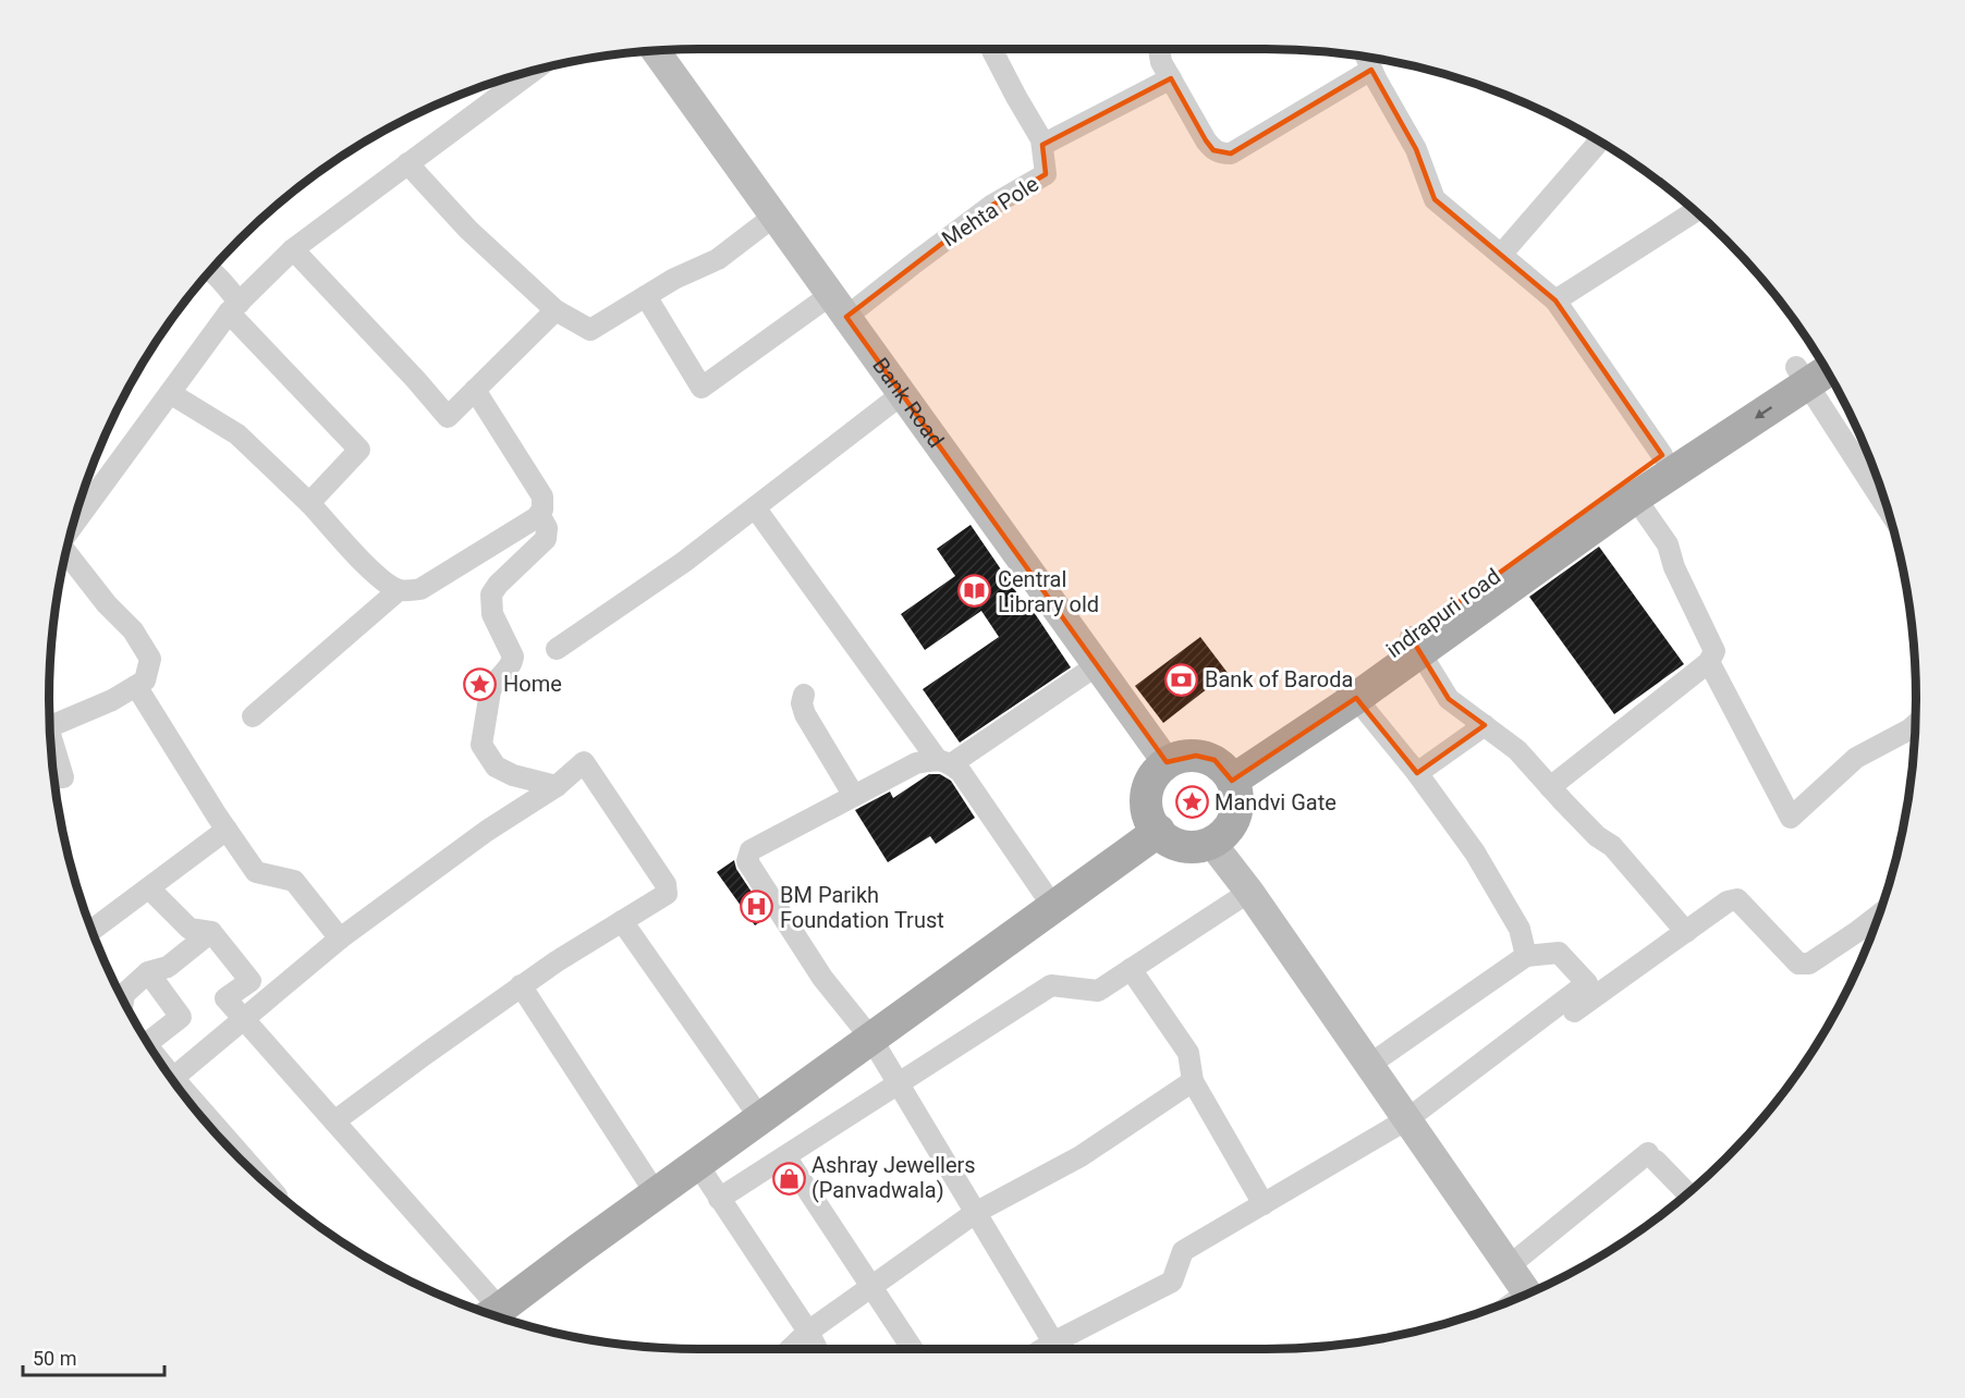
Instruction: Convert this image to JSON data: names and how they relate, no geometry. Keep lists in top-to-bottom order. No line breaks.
{"streets":{"main road":["Bank Road","indrapuri road"],"street":["Mehta Pole"]},"crossings":[["Mehta Pole","Bank Road"],["Bank Road","indrapuri road"]],"places":{"library":["Central Library old"],"bank":["Bank of Baroda"],"place":["Home","Mandvi Gate"],"hospital":["BM Parikh Foundation Trust"],"shop":["Ashray Jewellers (Panvadwala)"]},"scale_bar":"50 m"}
